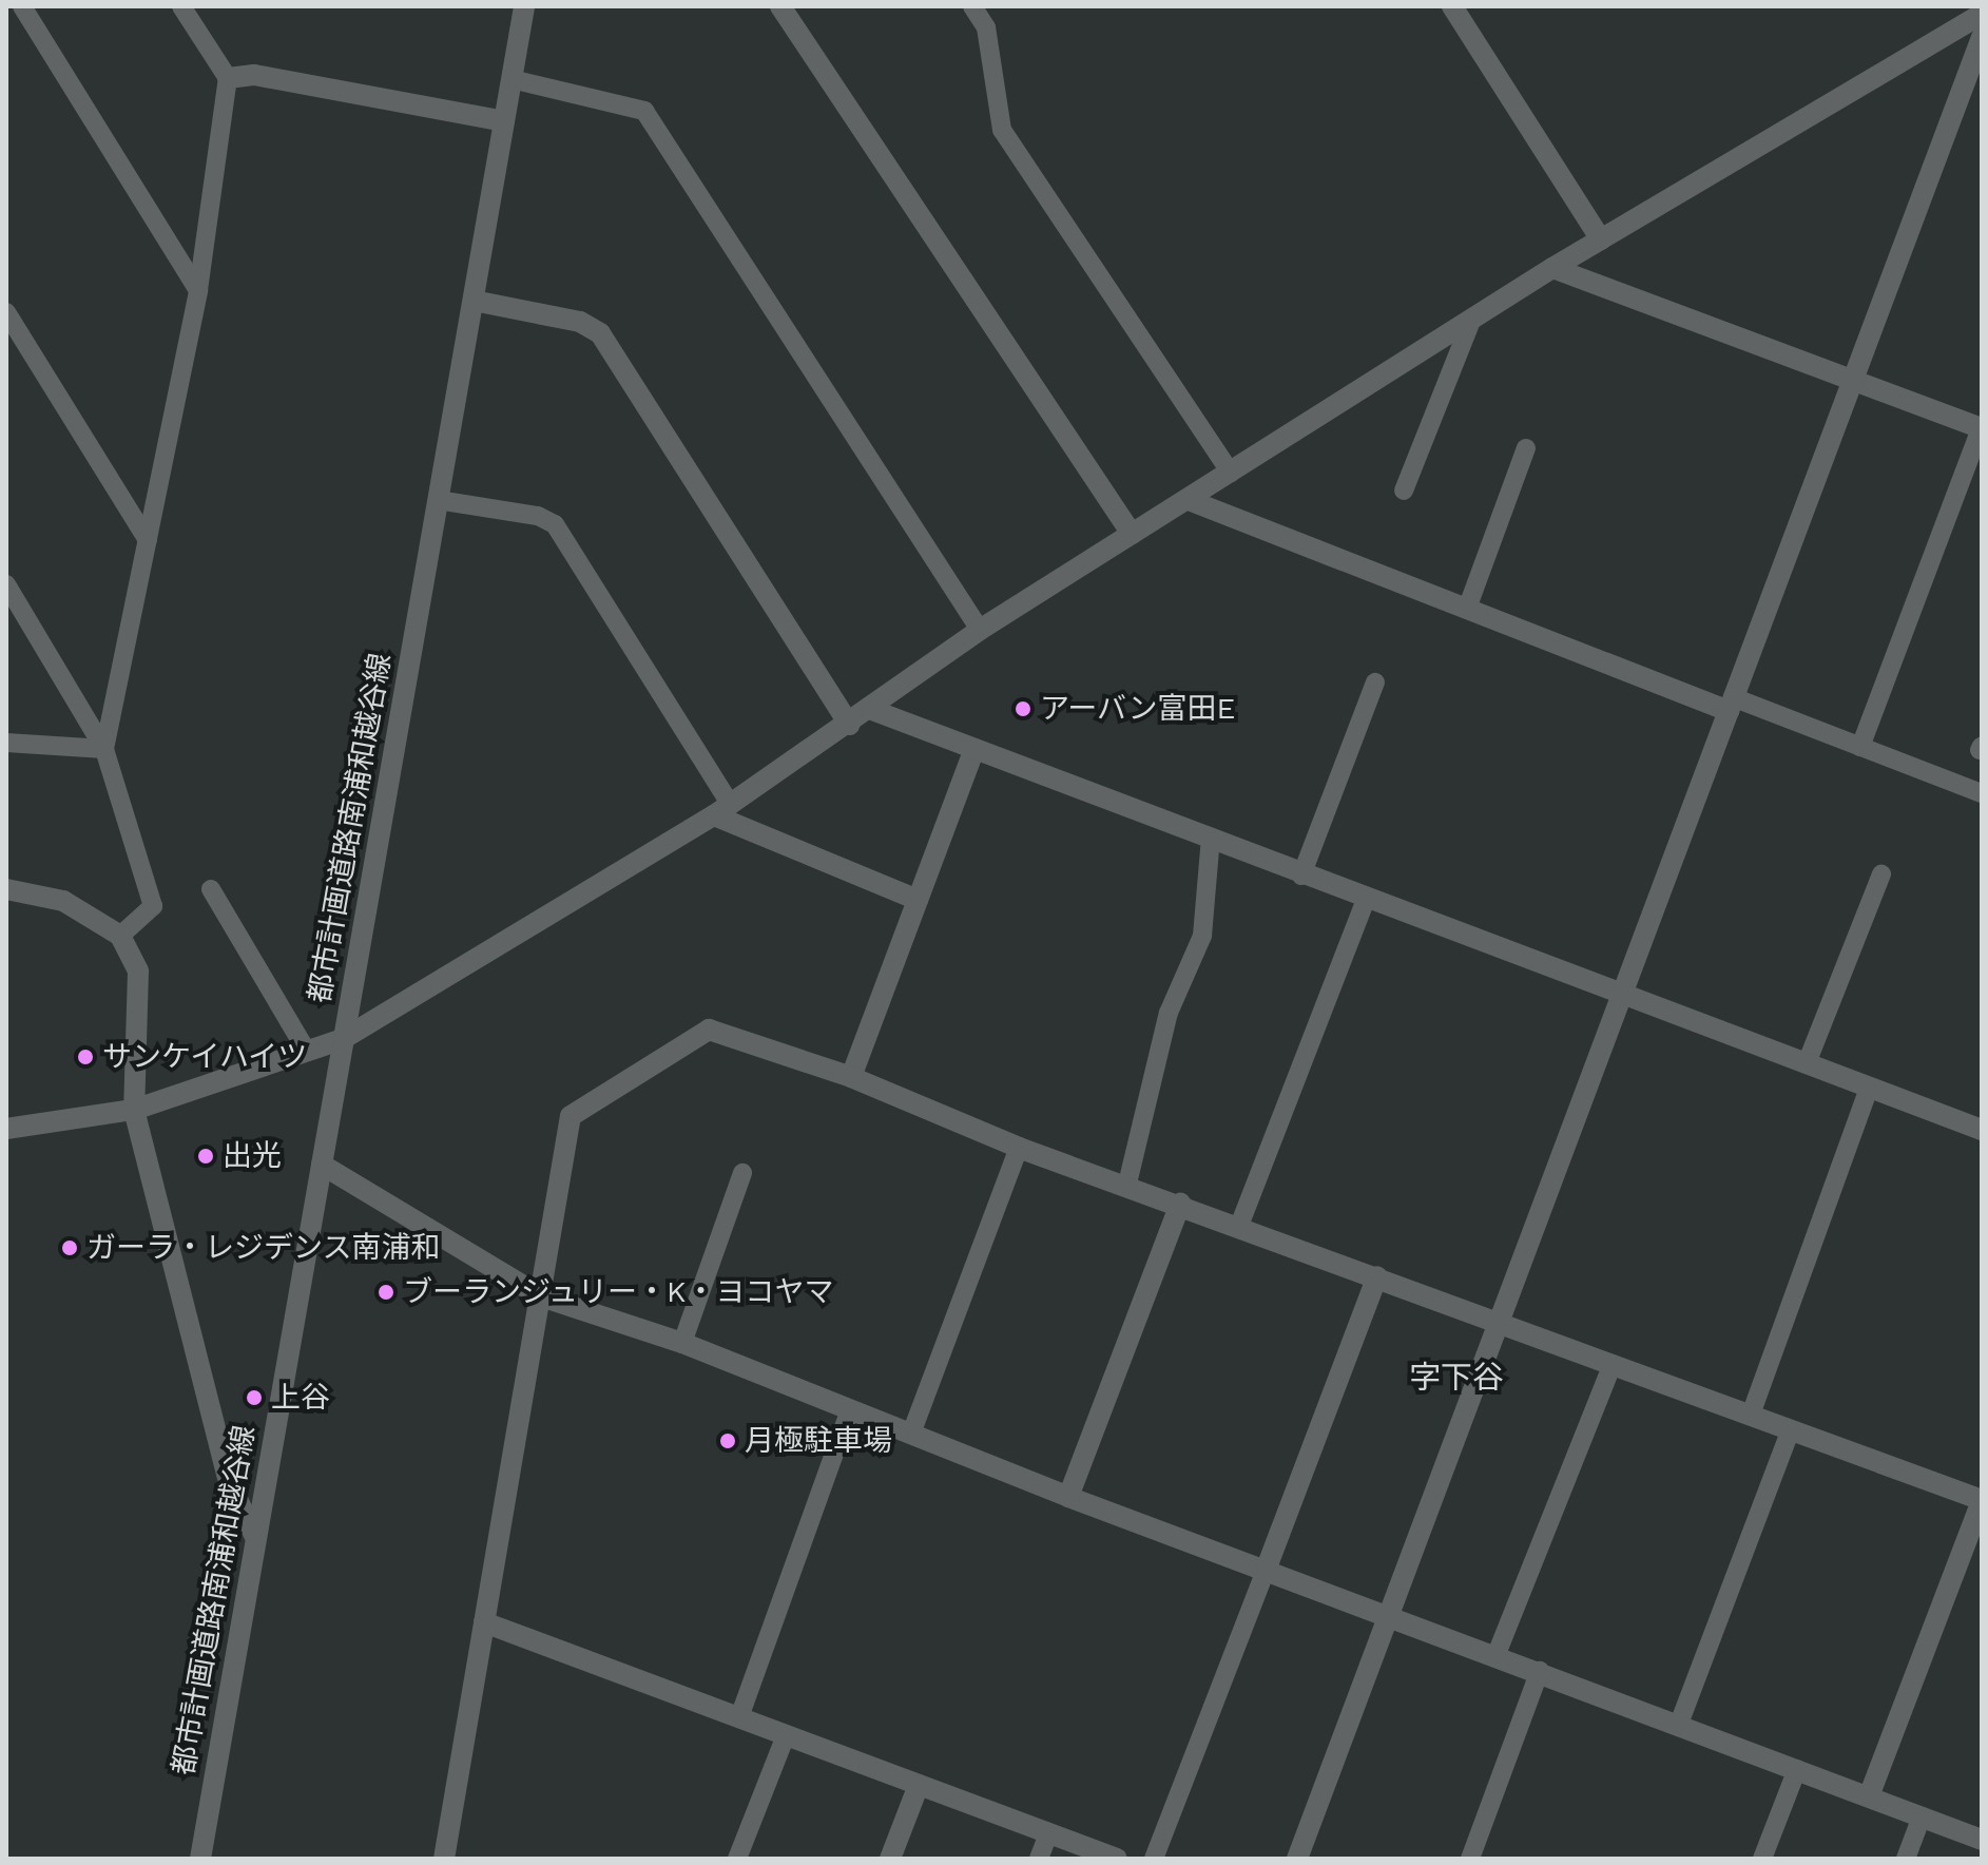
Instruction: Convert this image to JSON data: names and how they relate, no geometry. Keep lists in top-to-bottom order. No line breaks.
{"streets":{"street":["都市計画道路南浦和越谷線"]},"districts":["字下谷"],"places":["アーバン富田E","サンケイハイツ","出光","ガーラ・レジデンス南浦和","ブーランジュリー・K・ヨコヤマ","上谷","月極駐車場"]}
